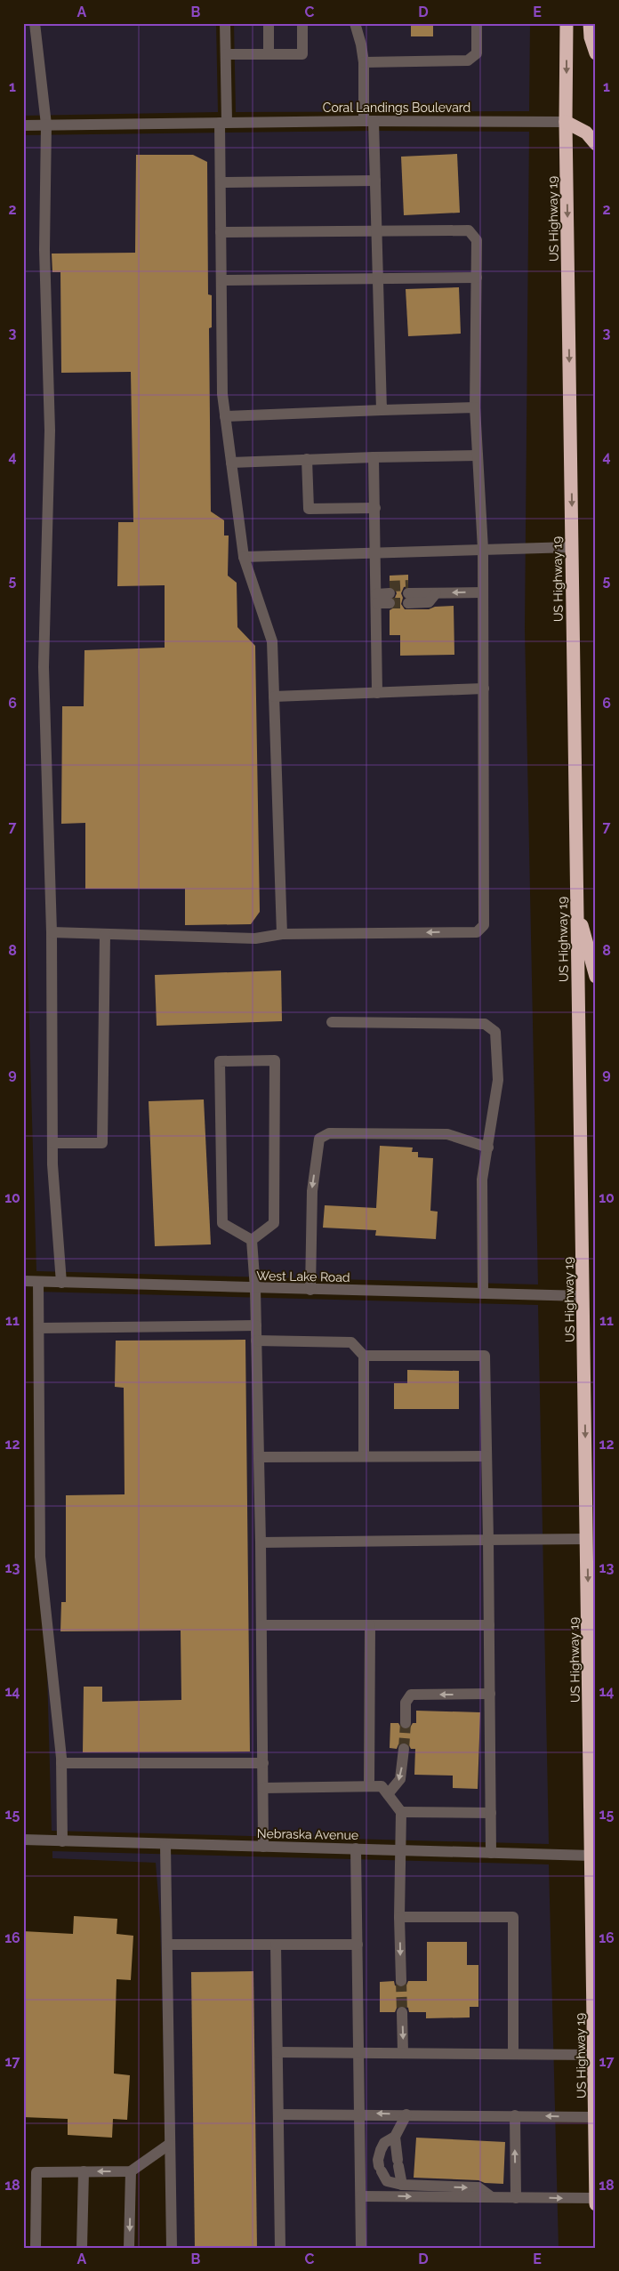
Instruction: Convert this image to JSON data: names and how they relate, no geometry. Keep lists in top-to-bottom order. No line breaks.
{"streets":{"highway":["US Highway 19"],"street":["Coral Landings Boulevard","West Lake Road","Nebraska Avenue"]},"crossings":[["Coral Landings Boulevard","US Highway 19"],["US Highway 19","West Lake Road"],["US Highway 19","Nebraska Avenue"]],"one_way":["US Highway 19"],"grid":{"columns":["A","B","C","D","E"],"rows":["1","2","3","4","5","6","7","8","9","10","11","12","13","14","15","16","17","18"]}}
